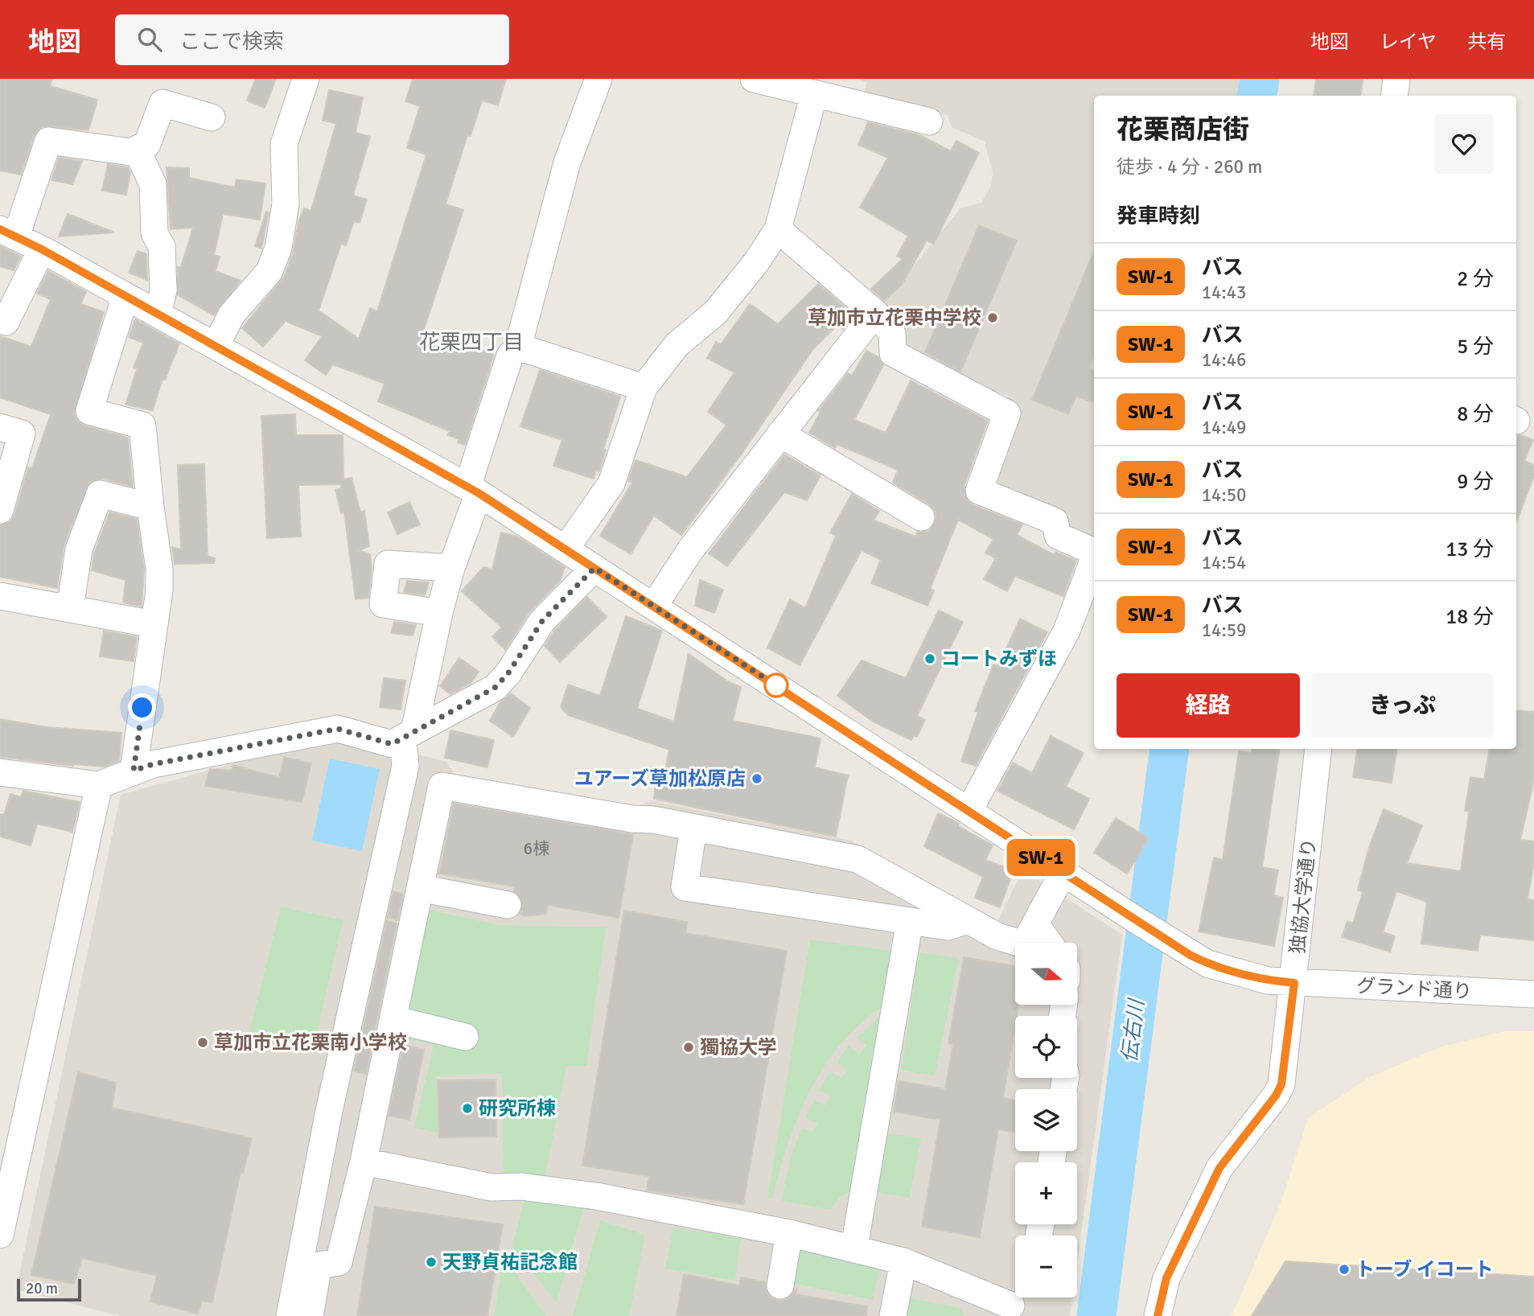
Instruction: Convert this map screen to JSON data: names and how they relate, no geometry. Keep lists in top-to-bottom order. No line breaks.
{"streets":{"street":["独協大学通り","グランド通り"]},"crossings":[["独協大学通り","グランド通り"]],"districts":["花栗四丁目"],"water":["伝右川"],"places":["草加市立花栗中学校","コートみずほ","ユアーズ草加松原店","草加市立花栗南小学校","獨協大学","研究所棟","天野貞祐記念館","トーブ イコート"],"lines":["bus line SW-1"],"house_numbers":["6棟"],"scale_bar":"20 m","north":"right","page":{"header":"地図","search":"ここで検索","nav":["地図","レイヤ","共有"],"on_map":"SW-1","heading":[["花栗商店街","徒歩 · 4 分 · 260 m"],"発車時刻"],"list":[{"mark":"SW-1","name":"バス","note":"14:43","value":"2 分"},{"mark":"SW-1","name":"バス","note":"14:46","value":"5 分"},{"mark":"SW-1","name":"バス","note":"14:49","value":"8 分"},{"mark":"SW-1","name":"バス","note":"14:50","value":"9 分"},{"mark":"SW-1","name":"バス","note":"14:54","value":"13 分"},{"mark":"SW-1","name":"バス","note":"14:59","value":"18 分"}],"buttons":["経路","きっぷ"],"map_buttons":["+","−"],"scale":"20 m"}}
